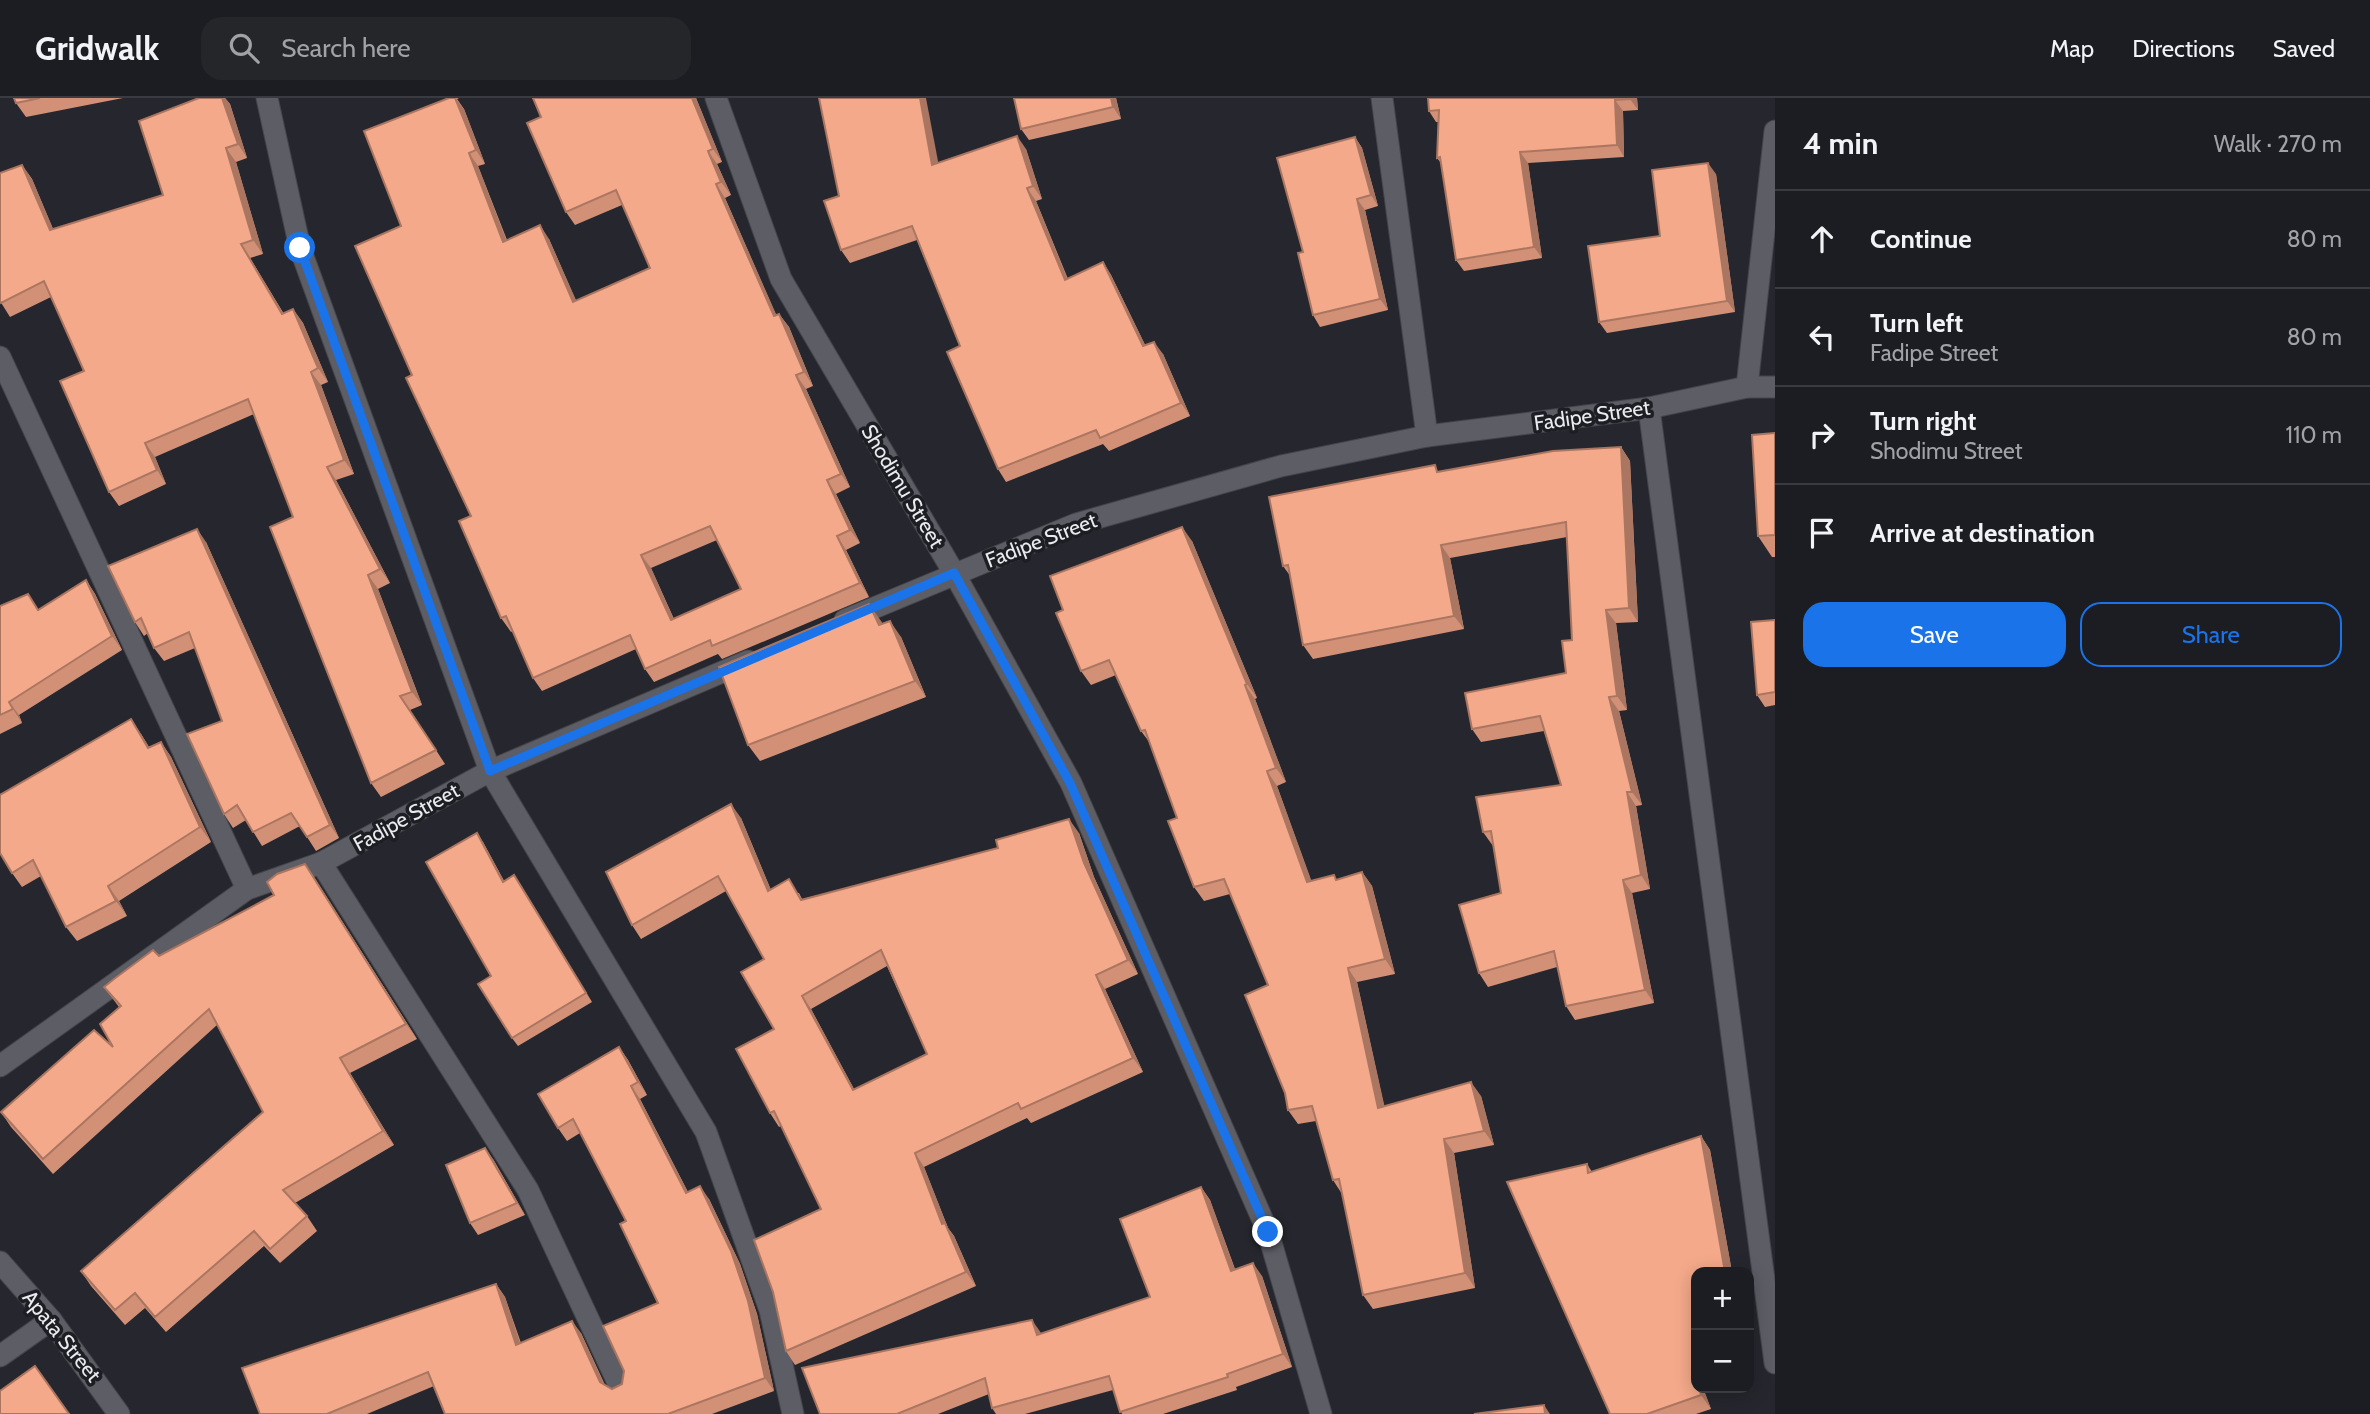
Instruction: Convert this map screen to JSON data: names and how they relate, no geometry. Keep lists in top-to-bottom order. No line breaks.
{"streets":{"street":["Fadipe Street","Shodimu Street","Apata Street"]},"crossings":[["Fadipe Street","Shodimu Street"]],"page":{"header":"Gridwalk","search":"Search here","nav":["Map","Directions","Saved"],"heading":["4 min","Walk · 270 m"],"list":[["Continue","80 m"],["Turn left","Fadipe Street","80 m"],["Turn right","Shodimu Street","110 m"],"Arrive at destination"],"buttons":["Save","Share"],"map_buttons":["+","−"]}}
